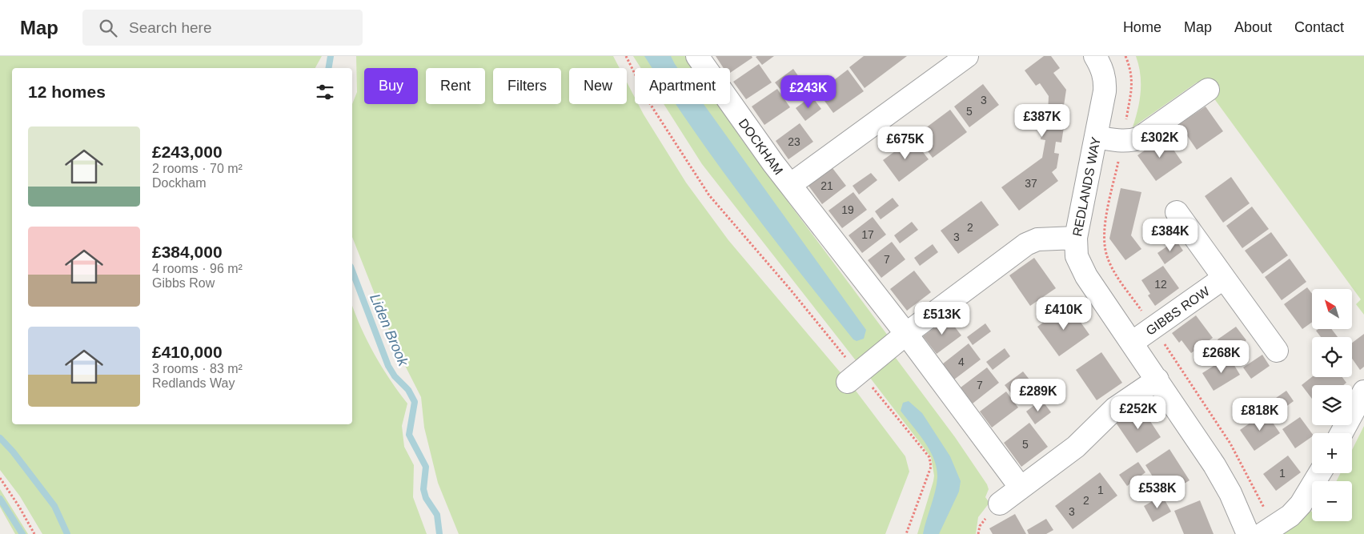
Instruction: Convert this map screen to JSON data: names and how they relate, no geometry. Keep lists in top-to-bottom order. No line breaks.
{"streets":{"street":["DOCKHAM","REDLANDS WAY","GIBBS ROW"]},"crossings":[["REDLANDS WAY","GIBBS ROW"]],"water":["Liden Brook"],"house_numbers":["3","5","23","37","21","19","2","17","3","7","12","4","7","5","1","1","2","3"],"north":"top left","page":{"header":"Map","search":"Search here","nav":["Home","Map","About","Contact"],"chip":["Buy","Rent","Filters","New","Apartment"],"heading":"12 homes","price":["£243K","£387K","£302K","£675K","£384K","£410K","£513K","£268K","£289K","£252K","£818K","£538K"],"list":[{"name":"£243,000","note":"2 rooms · 70 m² · Dockham"},{"name":"£384,000","note":"4 rooms · 96 m² · Gibbs Row"},{"name":"£410,000","note":"3 rooms · 83 m² · Redlands Way"}],"map_buttons":["+","−"]}}
